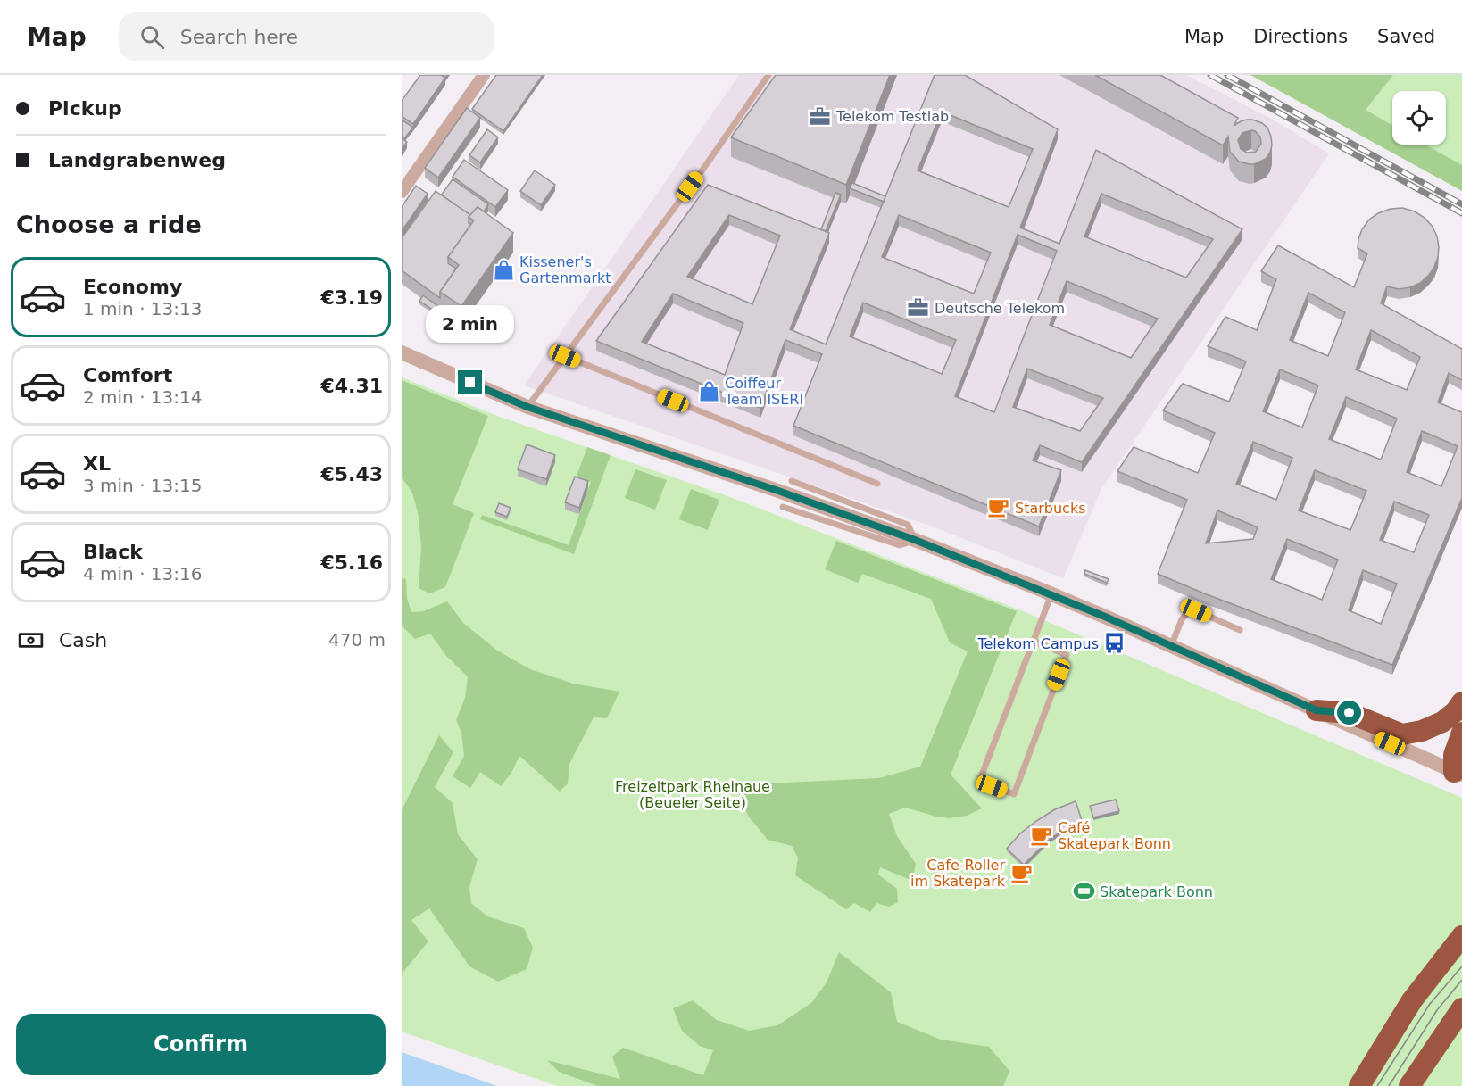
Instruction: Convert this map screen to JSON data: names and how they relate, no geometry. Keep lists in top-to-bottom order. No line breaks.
{"parks":["Freizeitpark Rheinaue (Beueler Seite)"],"places":{"office":["Telekom Testlab","Deutsche Telekom"],"shop":["Kissener's Gartenmarkt","Coiffeur Team ISERI"],"cafe":["Starbucks","Café Skatepark Bonn","Cafe-Roller im Skatepark"],"bus stop":["Telekom Campus"],"sports":["Skatepark Bonn"]},"page":{"header":"Map","search":"Search here","nav":["Map","Directions","Saved"],"banner":["Pickup","Landgrabenweg"],"heading":"Choose a ride","list":[{"name":"Economy","note":"1 min · 13:13","value":"€3.19"},{"name":"Comfort","note":"2 min · 13:14","value":"€4.31"},{"name":"XL","note":"3 min · 13:15","value":"€5.43"},{"name":"Black","note":"4 min · 13:16","value":"€5.16"}],"bubble":"2 min","pay":["Cash","470 m"],"buttons":"Confirm"}}
